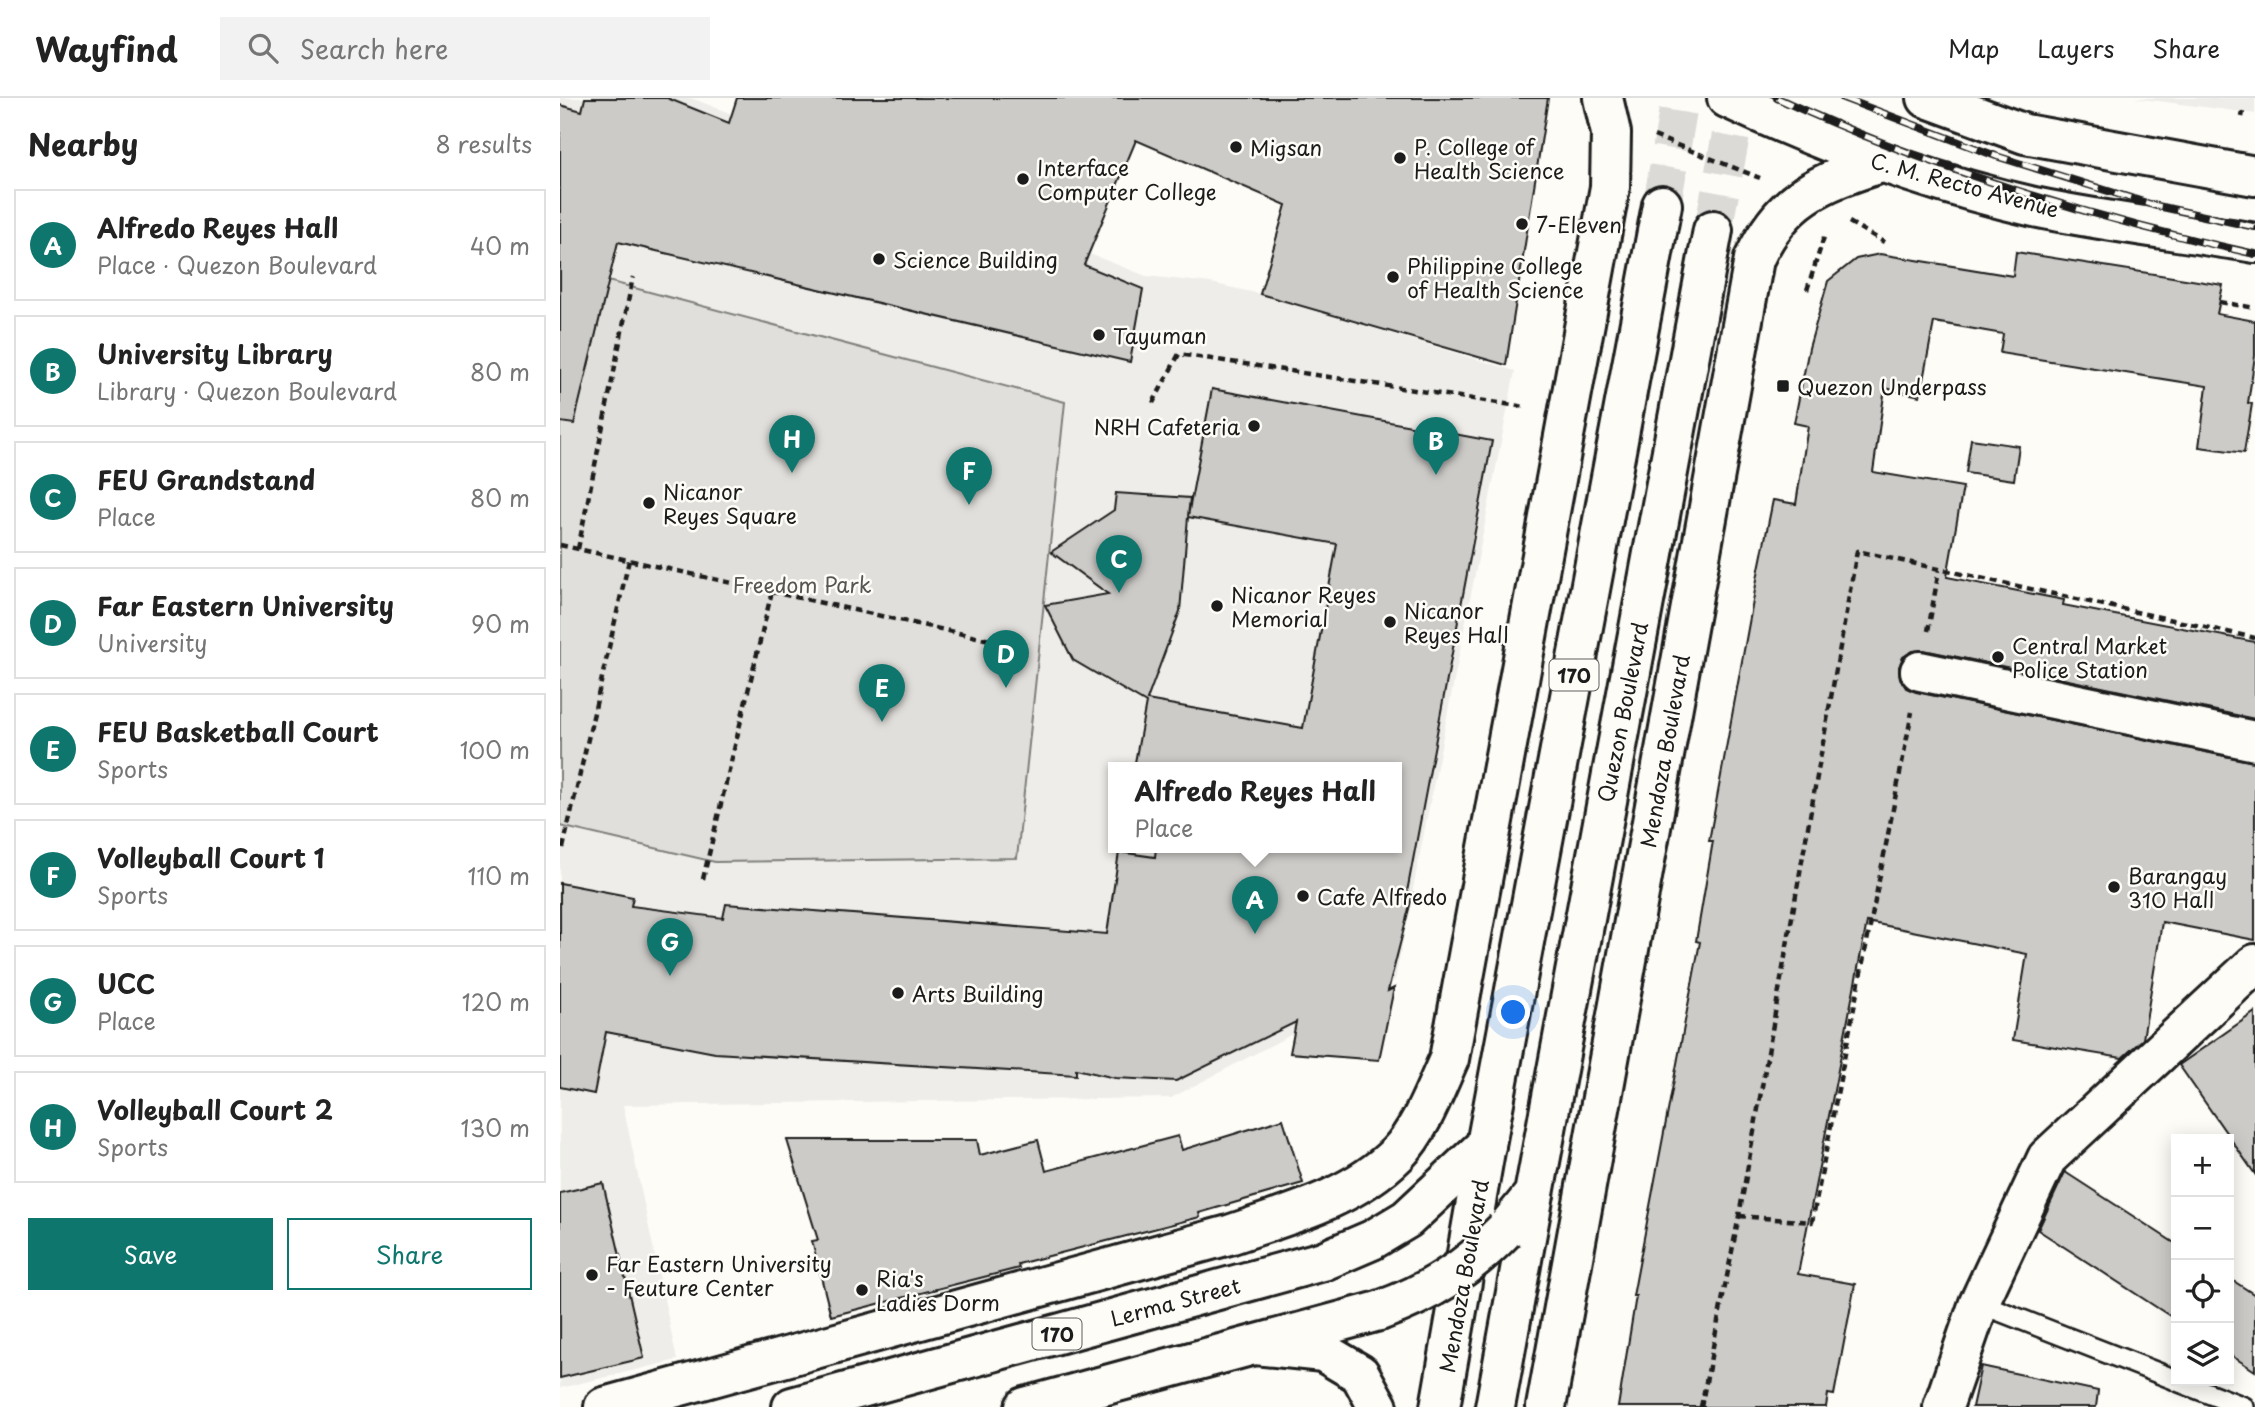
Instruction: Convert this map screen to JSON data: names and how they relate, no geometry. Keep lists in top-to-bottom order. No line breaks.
{"streets":{"main road":["C. M. Recto Avenue","170","Quezon Boulevard","Mendoza Boulevard","Lerma Street"]},"crossings":[["C. M. Recto Avenue","Mendoza Boulevard"],["170","Quezon Boulevard"],["170","Mendoza Boulevard"],["170","Lerma Street"],["Mendoza Boulevard","Lerma Street"]],"parks":["Freedom Park"],"places":{"other":["Migsan","P. College of Health Science","Interface Computer College","7-Eleven","Science Building","Philippine College of Health Science","Tayuman","NRH Cafeteria","Nicanor Reyes Square","Nicanor Reyes Memorial","Nicanor Reyes Hall","Central Market Police Station","Barangay 310 Hall","Cafe Alfredo","Arts Building","Far Eastern University - Feuture Center","Ria's Ladies Dorm"],"transit":["Quezon Underpass"]},"page":{"header":"Wayfind","search":"Search here","nav":["Map","Layers","Share"],"heading":["Nearby","8 results"],"list":[{"mark":"A","name":"Alfredo Reyes Hall","note":"Place · Quezon Boulevard","value":"40 m"},{"mark":"B","name":"University Library","note":"Library · Quezon Boulevard","value":"80 m"},{"mark":"C","name":"FEU Grandstand","note":"Place","value":"80 m"},{"mark":"D","name":"Far Eastern University","note":"University","value":"90 m"},{"mark":"E","name":"FEU Basketball Court","note":"Sports","value":"100 m"},{"mark":"F","name":"Volleyball Court 1","note":"Sports","value":"110 m"},{"mark":"G","name":"UCC","note":"Place","value":"120 m"},{"mark":"H","name":"Volleyball Court 2","note":"Sports","value":"130 m"}],"pins":["H","B","F","C","D","E","A","G"],"popup":["Alfredo Reyes Hall","Place"],"map_buttons":["+","−"],"buttons":["Save","Share"]}}
